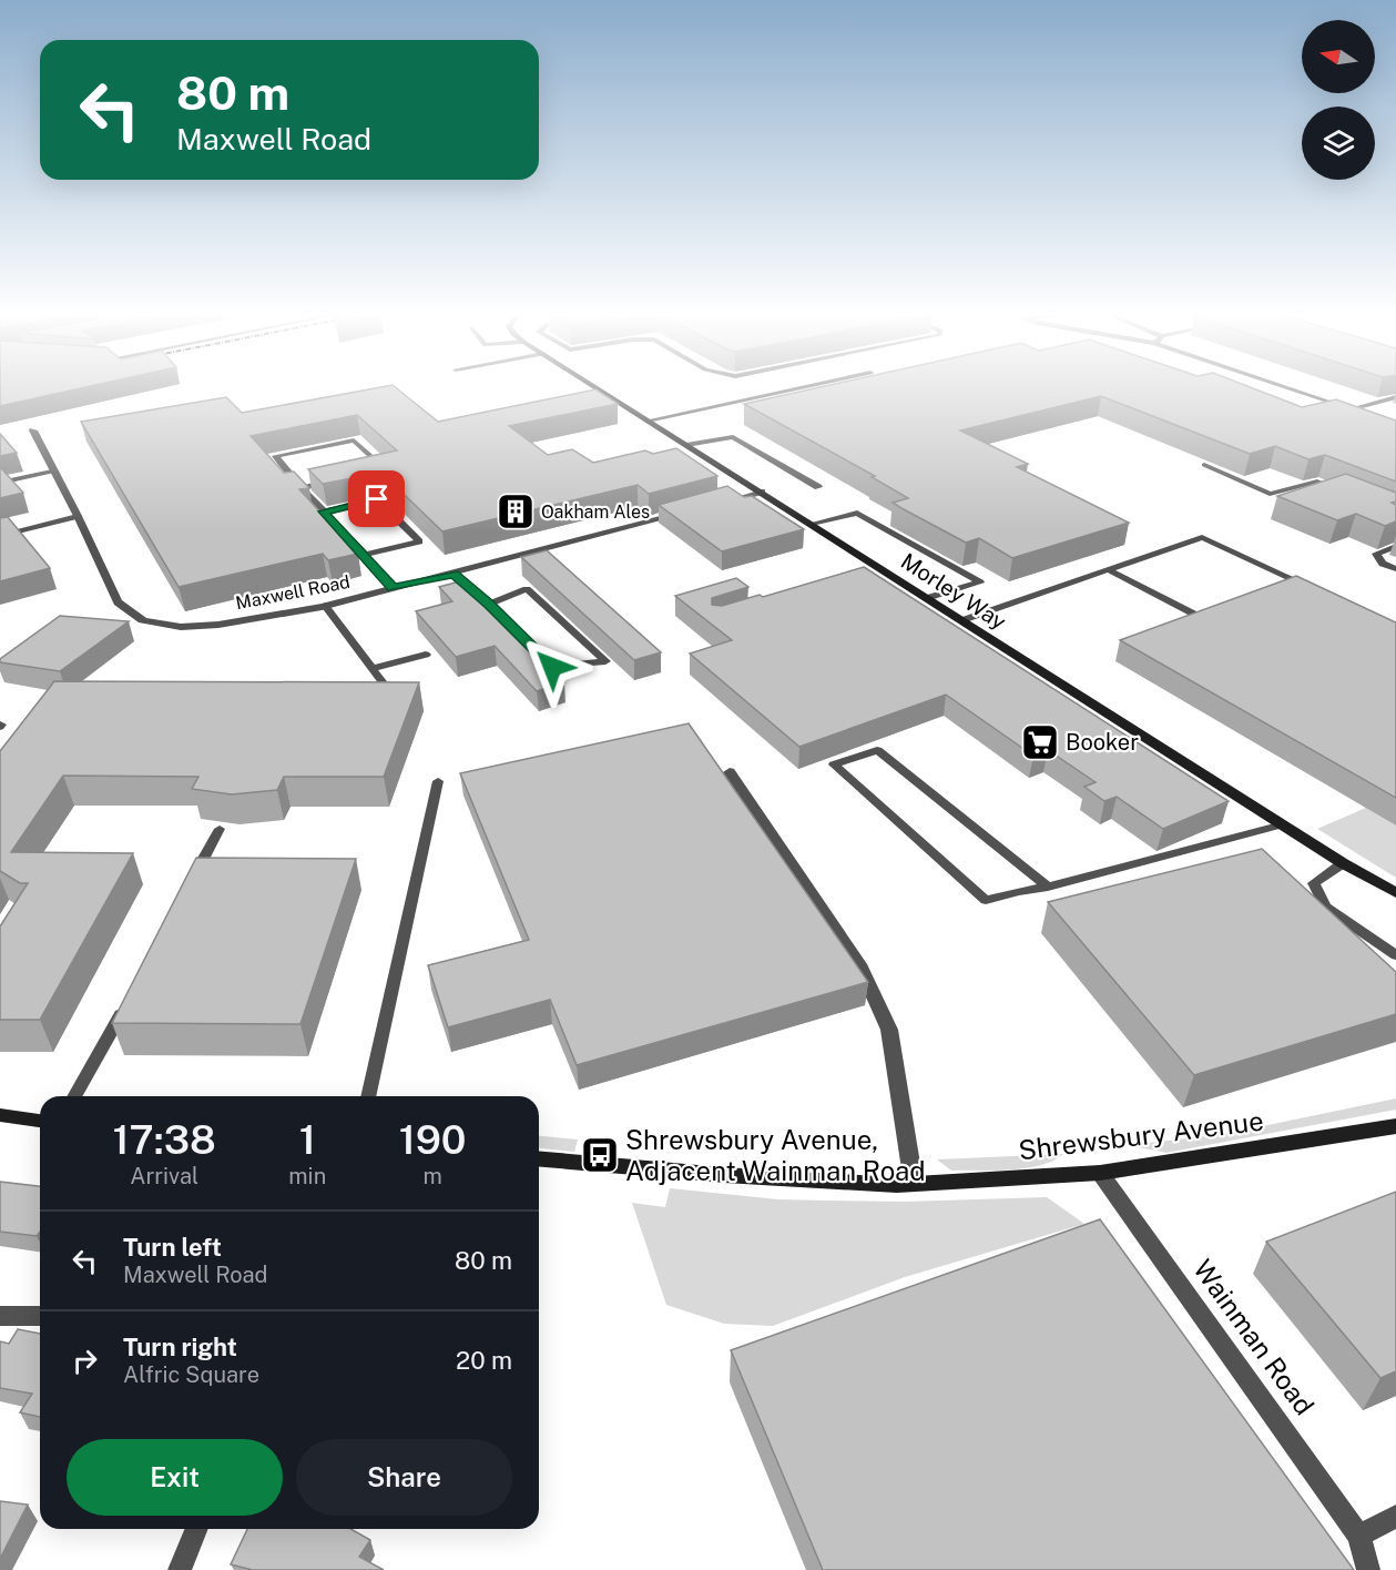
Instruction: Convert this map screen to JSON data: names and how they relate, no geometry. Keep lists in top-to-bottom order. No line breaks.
{"streets":{"street":["Morley Way","Maxwell Road","Shrewsbury Avenue","Wainman Road"]},"crossings":[["Shrewsbury Avenue","Wainman Road"]],"places":{"building":["Oakham Ales"],"supermarket":["Booker"],"bus stop":["Shrewsbury Avenue, Adjacent Wainman Road"]},"north":"left","page":{"turn":["80 m","Maxwell Road"],"eta":["17:38","Arrival","1","min","190","m"],"list":[{"name":"Turn left","note":"Maxwell Road","value":"80 m"},{"name":"Turn right","note":"Alfric Square","value":"20 m"}],"buttons":["Exit","Share"]}}
